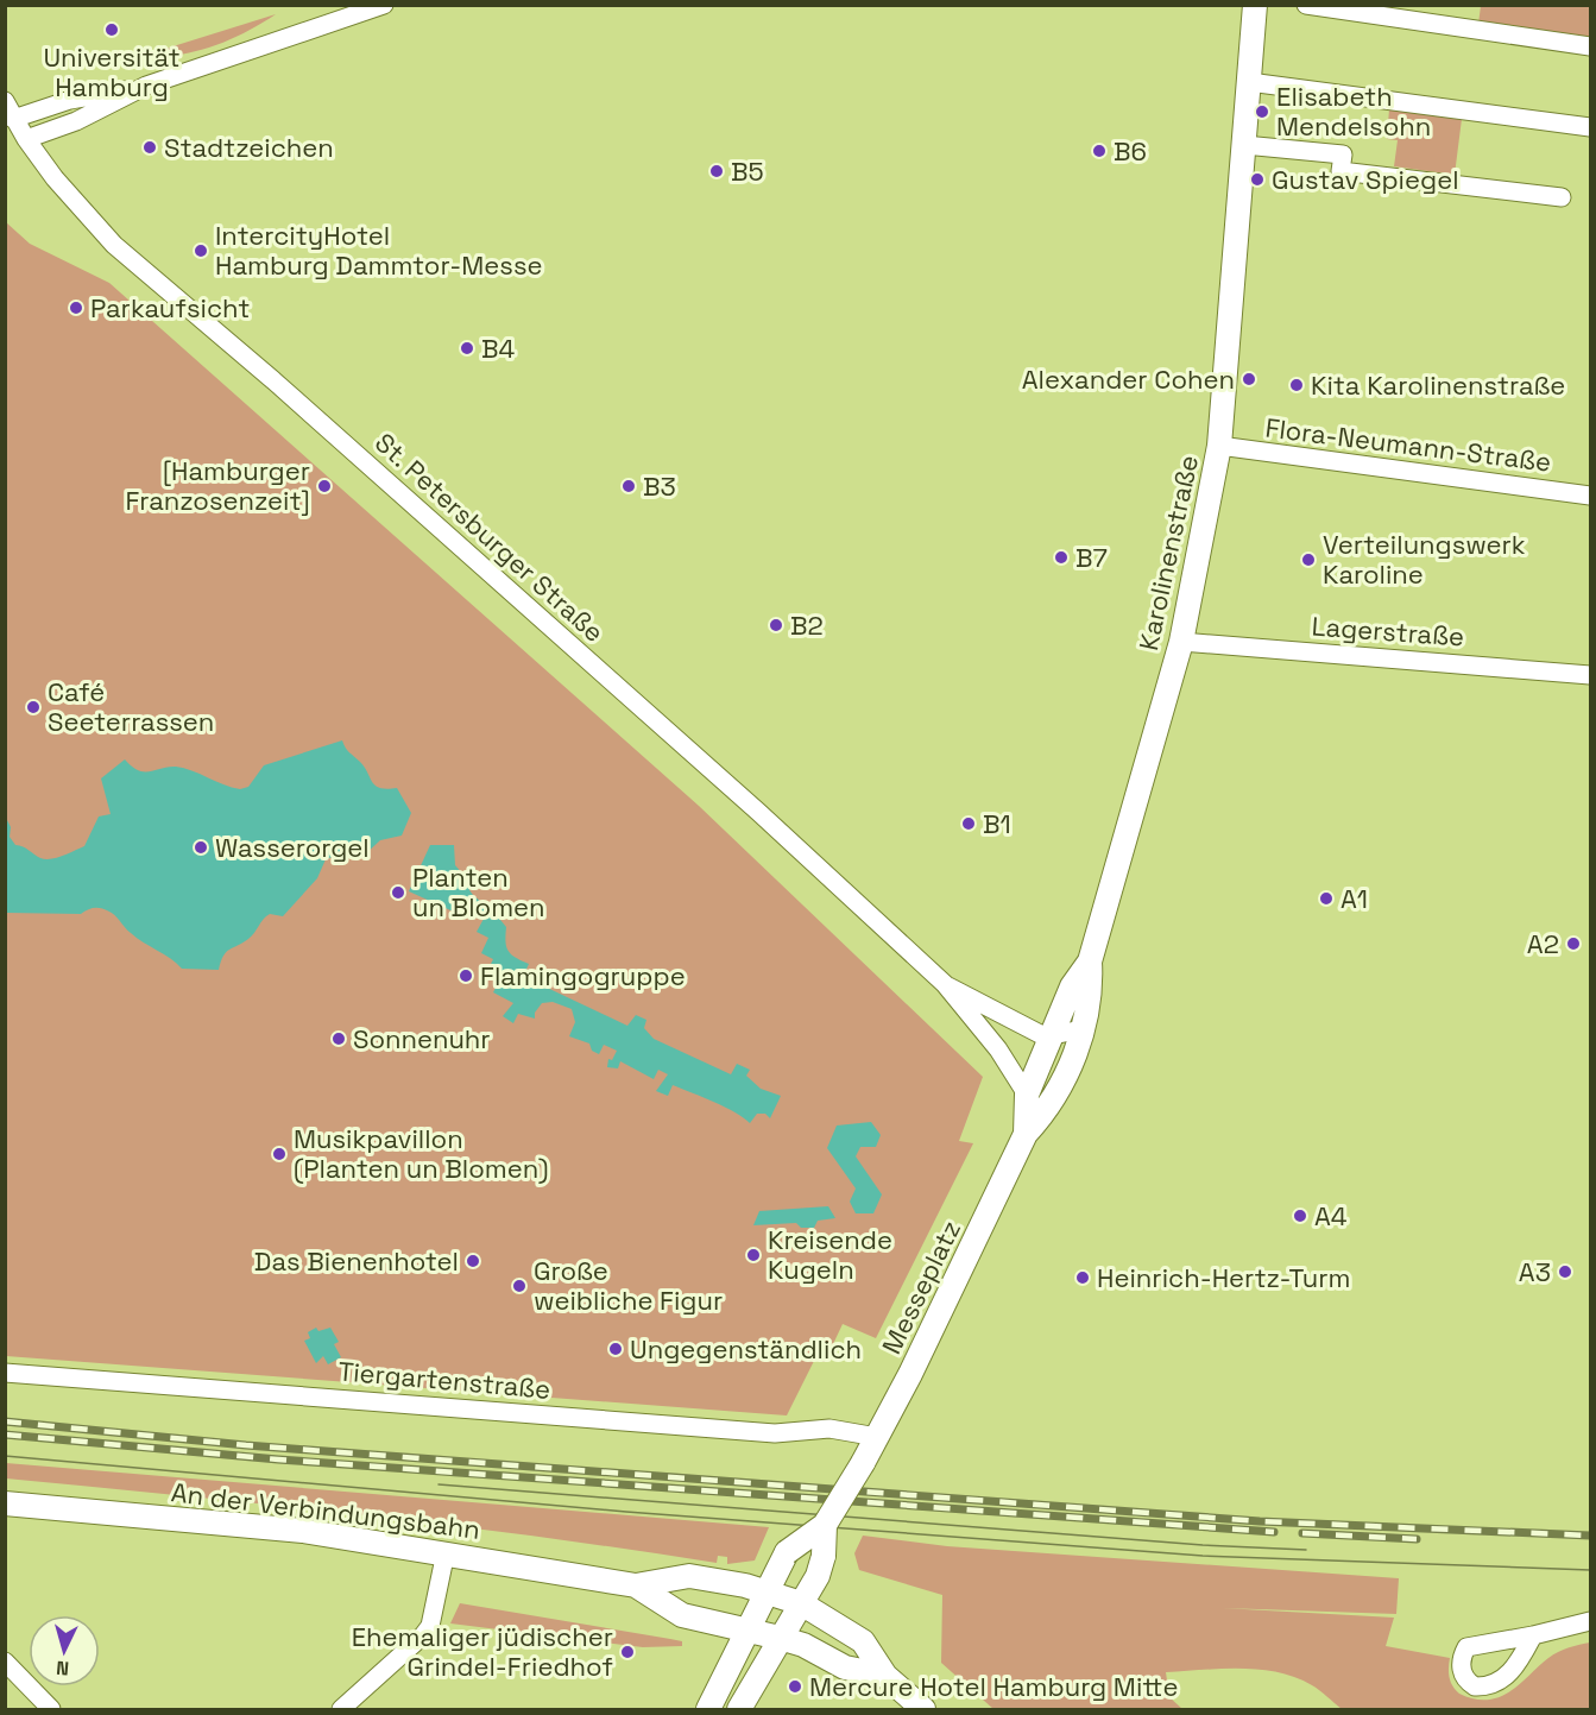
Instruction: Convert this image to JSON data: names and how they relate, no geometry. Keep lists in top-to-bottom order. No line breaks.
{"streets":{"main road":["Karolinenstraße","Messeplatz","An der Verbindungsbahn"],"street":["Flora-Neumann-Straße","St. Petersburger Straße","Lagerstraße","Tiergartenstraße"]},"crossings":[["Flora-Neumann-Straße","Karolinenstraße"],["St. Petersburger Straße","Karolinenstraße"],["St. Petersburger Straße","Messeplatz"],["Karolinenstraße","Lagerstraße"],["Karolinenstraße","Messeplatz"],["Messeplatz","Tiergartenstraße"]],"places":["Universität Hamburg","Elisabeth Mendelsohn","Stadtzeichen","B6","B5","Gustav Spiegel","IntercityHotel Hamburg Dammtor-Messe","Parkaufsicht","B4","Alexander Cohen","Kita Karolinenstraße","[Hamburger Franzosenzeit]","B3","B7","Verteilungswerk Karoline","B2","Café Seeterrassen","B1","Wasserorgel","Planten un Blomen","A1","A2","Flamingogruppe","Sonnenuhr","Musikpavillon (Planten un Blomen)","A4","Kreisende Kugeln","Das Bienenhotel","A3","Heinrich-Hertz-Turm","Große weibliche Figur","Ungegenständlich","Ehemaliger jüdischer Grindel-Friedhof","Mercure Hotel Hamburg Mitte"],"north":"bottom"}
